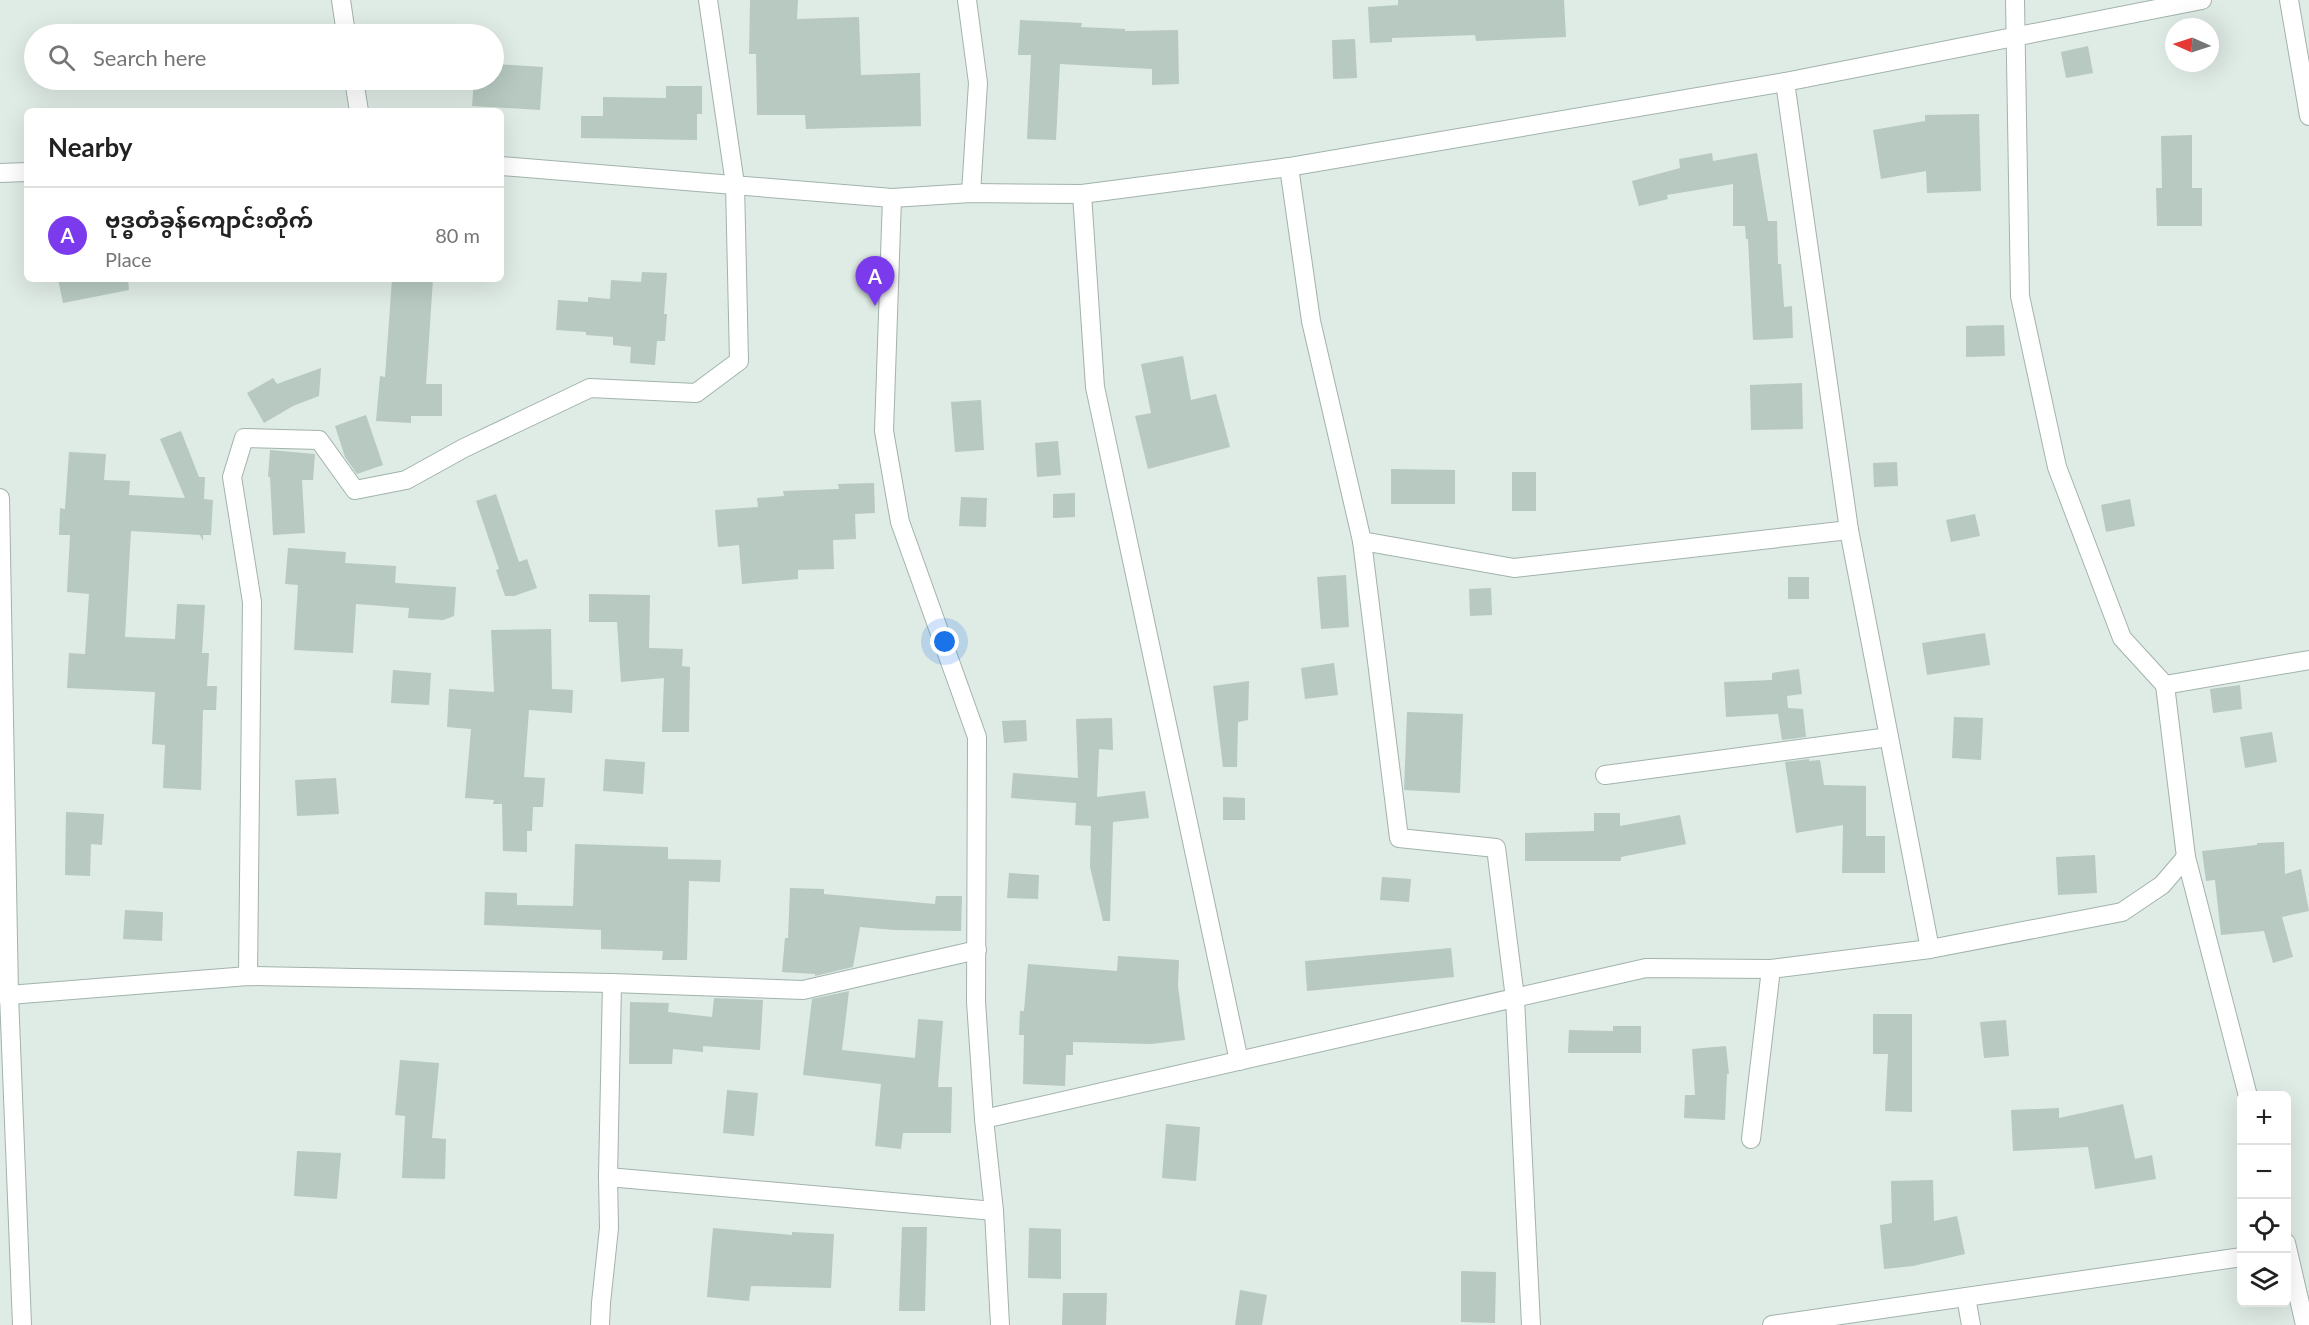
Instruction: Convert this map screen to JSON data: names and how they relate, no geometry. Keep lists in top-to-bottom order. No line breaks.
{"north":"left","page":{"search":"Search here","heading":"Nearby","list":[{"mark":"A","name":"ဗုဒ္ဓတံခွန်ကျောင်းတိုက်","note":"Place","value":"80 m"}],"pins":"A","map_buttons":["+","−"]}}
